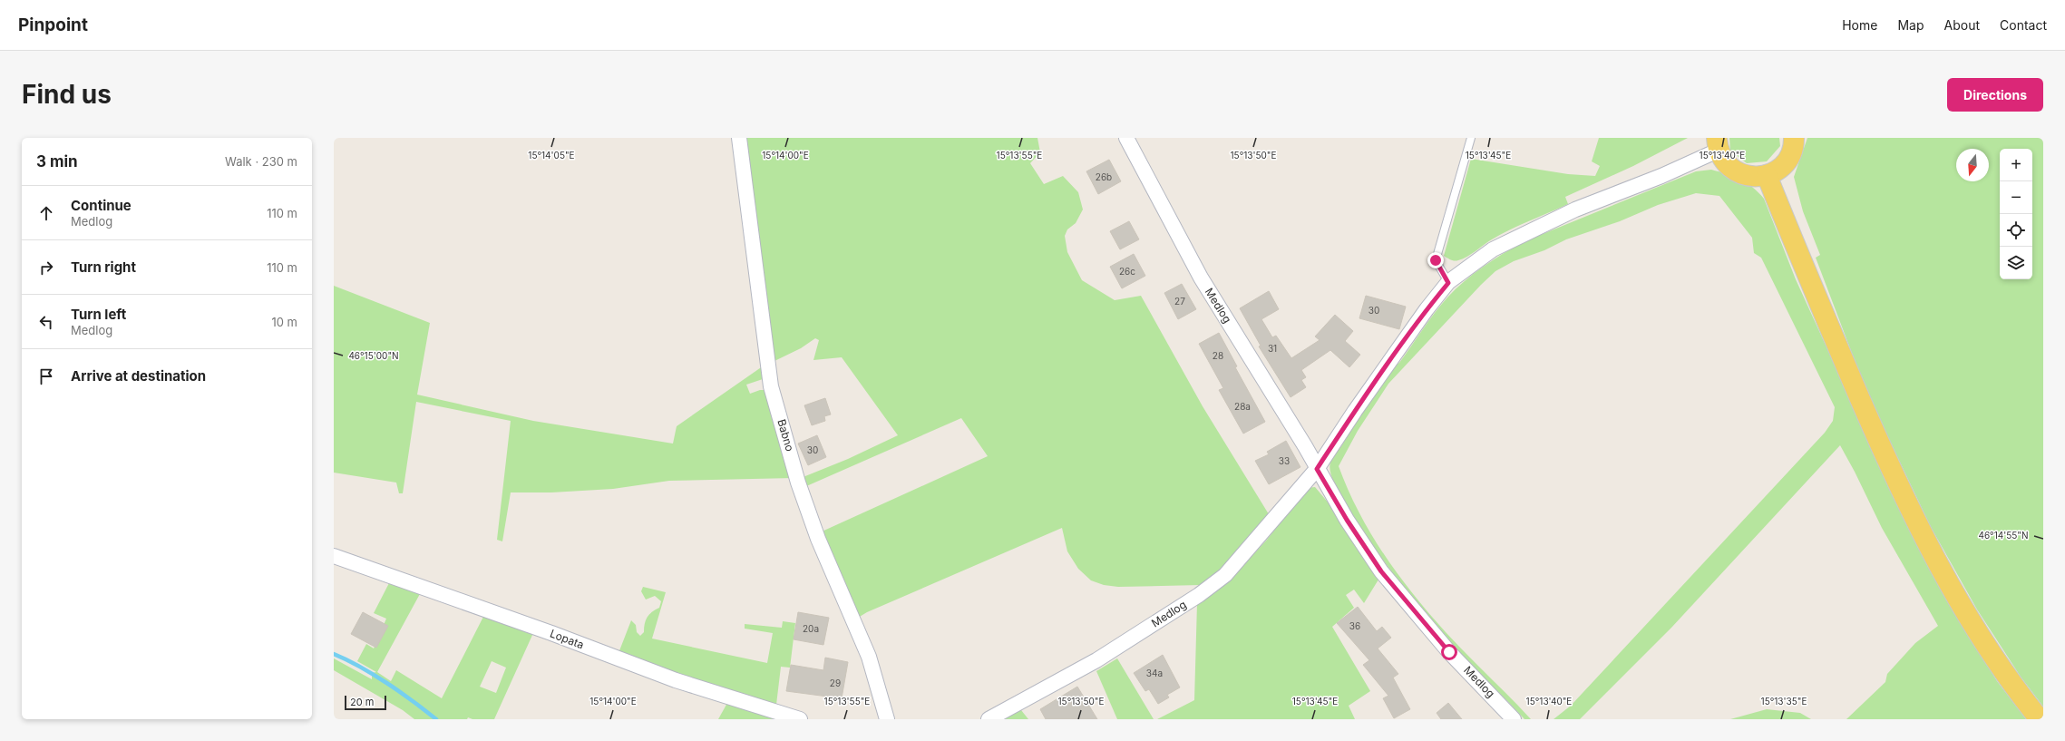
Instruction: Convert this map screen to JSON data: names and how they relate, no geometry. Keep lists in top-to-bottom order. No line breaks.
{"streets":{"street":["Medlog","Babno","Lopata"]},"house_numbers":["26b","26c","27","30","31","28","28a","30","33","36","20a","34a","29"],"scale_bar":"20 m","north":"bottom","page":{"header":"Pinpoint","nav":["Home","Map","About","Contact"],"buttons":"Directions","title":"Find us","heading":["3 min","Walk · 230 m"],"map_buttons":["+","−"],"list":[["Continue","Medlog","110 m"],["Turn right","110 m"],["Turn left","Medlog","10 m"],"Arrive at destination"],"scale":"20 m"},"coordinates":["15°14'05\"E","15°14'00\"E","15°13'55\"E","15°13'50\"E","15°13'45\"E","15°13'40\"E","46°15'00\"N","46°14'55\"N","15°13'35\"E"]}
